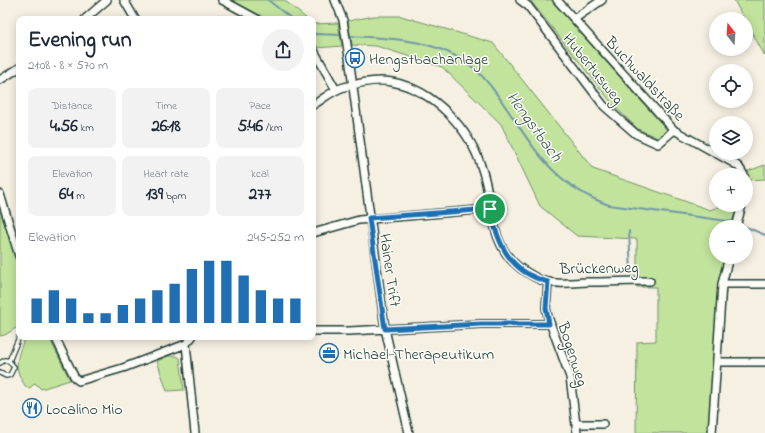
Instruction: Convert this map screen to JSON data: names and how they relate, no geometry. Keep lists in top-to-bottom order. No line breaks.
{"streets":{"street":["Hubertusweg","Buchwaldstraße","Brückenweg","Hainer Trift","Bogenweg"]},"crossings":[["Hubertusweg","Buchwaldstraße"],["Brückenweg","Bogenweg"]],"water":["Hengstbach"],"places":{"bus stop":["Hengstbachanlage"],"office":["Michael-Therapeutikum"],"restaurant":["Localino Mio"]},"north":"top","page":{"map_buttons":["+","−"],"heading":["Evening run","21:08 · 8 × 570 m"],"stats":[["Distance","4.56 km"],["Time","26:18"],["Pace","5:46 /km"],["Elevation","64 m"],["Heart rate","139 bpm"],["kcal","277"]],"chart":["Elevation","245–252 m"]}}
